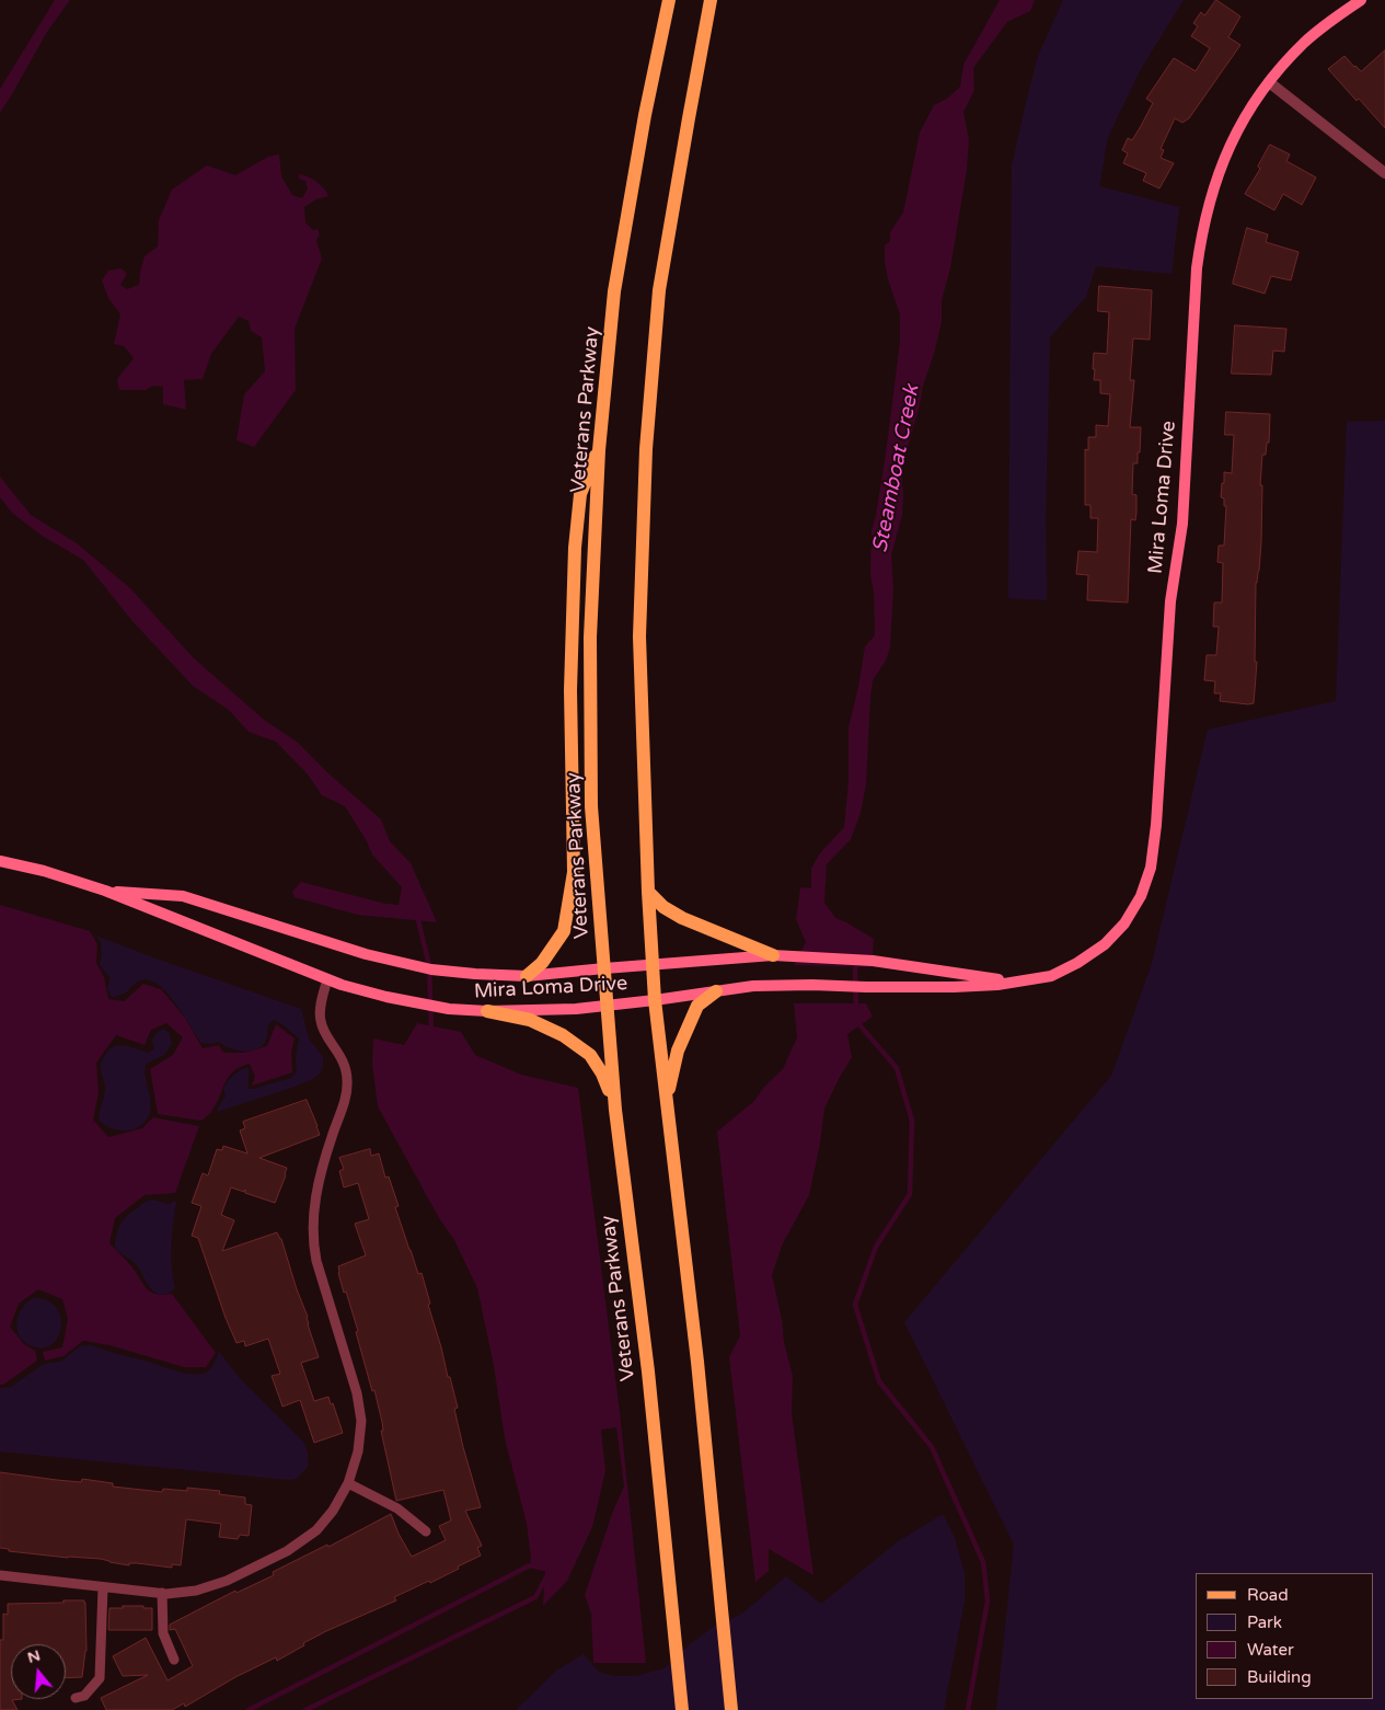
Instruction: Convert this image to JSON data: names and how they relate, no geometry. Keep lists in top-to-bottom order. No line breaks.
{"streets":{"main road":["Veterans Parkway"],"street":["Mira Loma Drive"]},"crossings":[["Veterans Parkway","Mira Loma Drive"]],"water":["Steamboat Creek"],"legend":["Road","Park","Water","Building"],"north":"top"}
